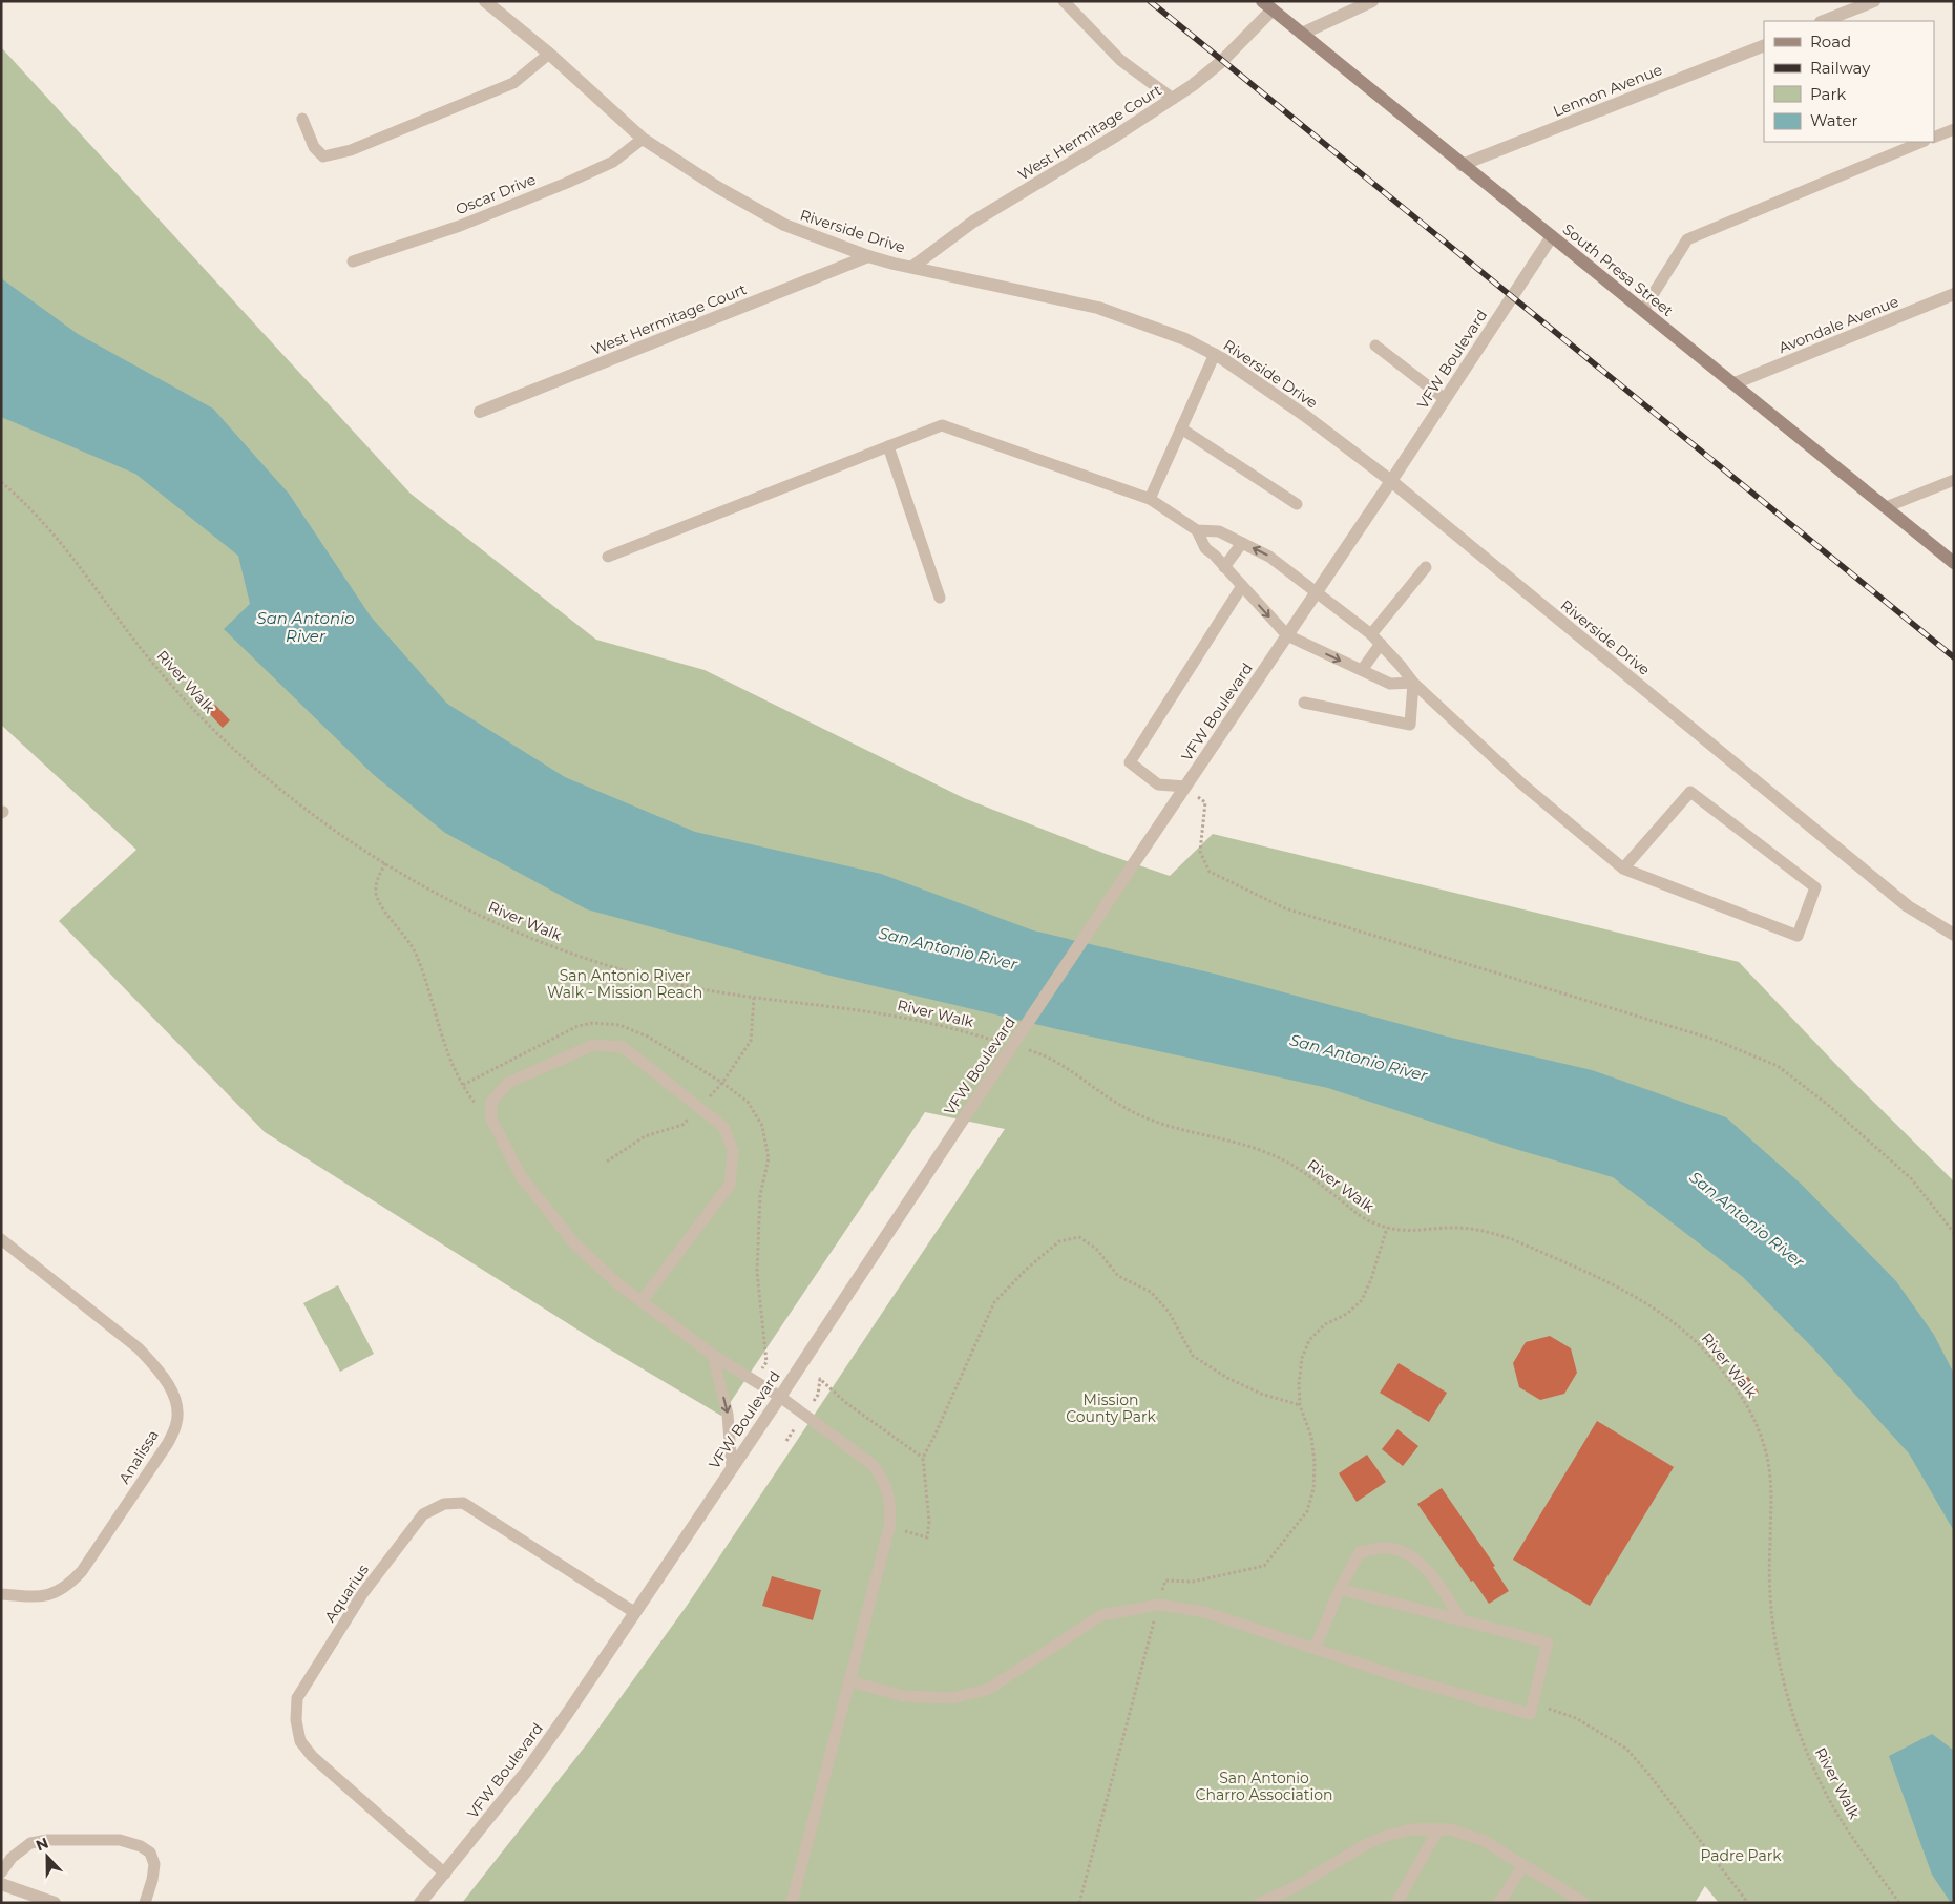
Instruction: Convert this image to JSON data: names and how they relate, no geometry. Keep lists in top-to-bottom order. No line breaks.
{"streets":{"main road":["South Presa Street"],"street":["Lennon Avenue","West Hermitage Court","Riverside Drive","Avondale Avenue","VFW Boulevard"],"lane":["Oscar Drive","Analissa","Aquarius"],"path":["River Walk"]},"crossings":[["Lennon Avenue","South Presa Street"],["West Hermitage Court","Riverside Drive"],["West Hermitage Court","South Presa Street"],["Oscar Drive","Riverside Drive"],["Riverside Drive","VFW Boulevard"],["South Presa Street","Avondale Avenue"],["South Presa Street","VFW Boulevard"],["VFW Boulevard","Aquarius"]],"water":["San Antonio River"],"parks":["San Antonio River Walk - Mission Reach","Mission County Park","San Antonio Charro Association","Padre Park"],"legend":["Road","Railway","Park","Water"],"north":"top"}
